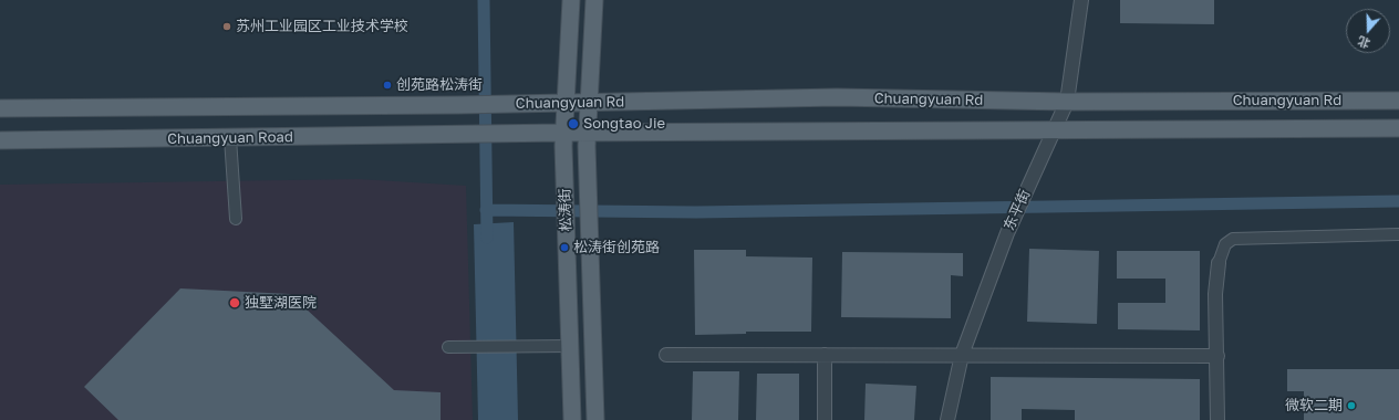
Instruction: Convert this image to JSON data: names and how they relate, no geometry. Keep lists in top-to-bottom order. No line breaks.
{"streets":{"main road":["Chuangyuan Rd","Chuangyuan Road","松涛街"],"street":["东平街"]},"crossings":[["Chuangyuan Rd","Chuangyuan Road"],["Chuangyuan Rd","松涛街"],["Chuangyuan Rd","东平街"]],"places":["苏州工业园区工业技术学校","创苑路松涛街","Songtao Jie","松涛街创苑路","独墅湖医院","微软二期"],"north":"bottom"}
